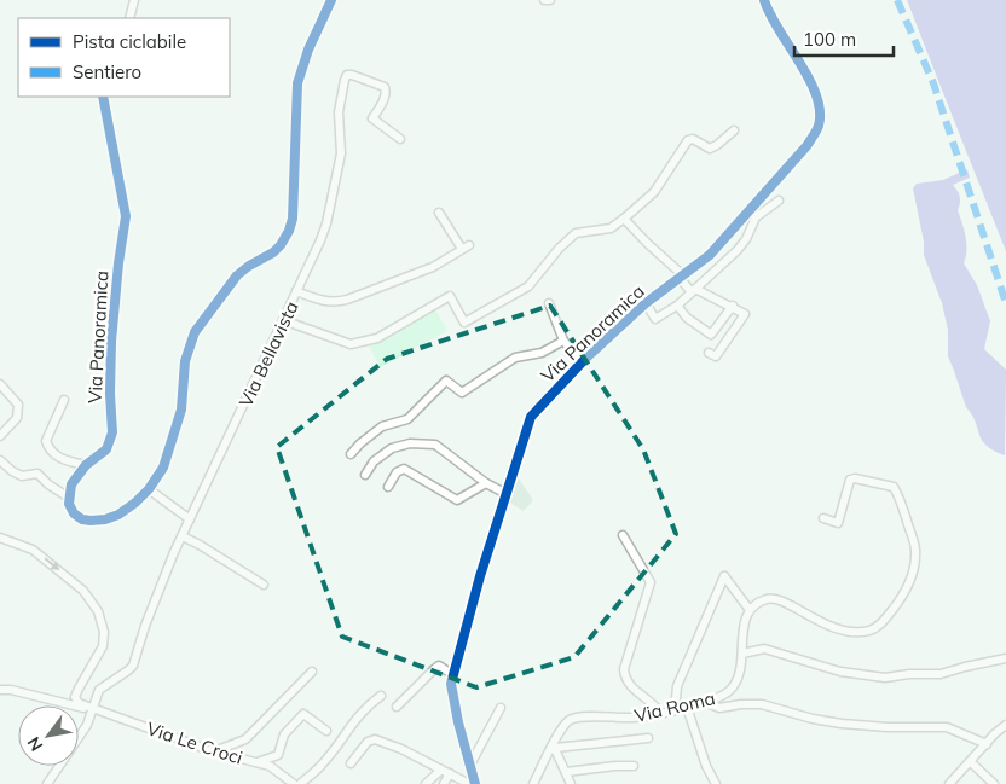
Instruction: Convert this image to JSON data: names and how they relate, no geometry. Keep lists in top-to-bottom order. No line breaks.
{"streets":{"street":["Via Panoramica","Via Bellavista","Via Roma","Via Le Croci"]},"crossings":[["Via Bellavista","Via Le Croci"]],"legend":["Pista ciclabile","Sentiero"],"scale_bar":"100 m","north":"bottom left"}
